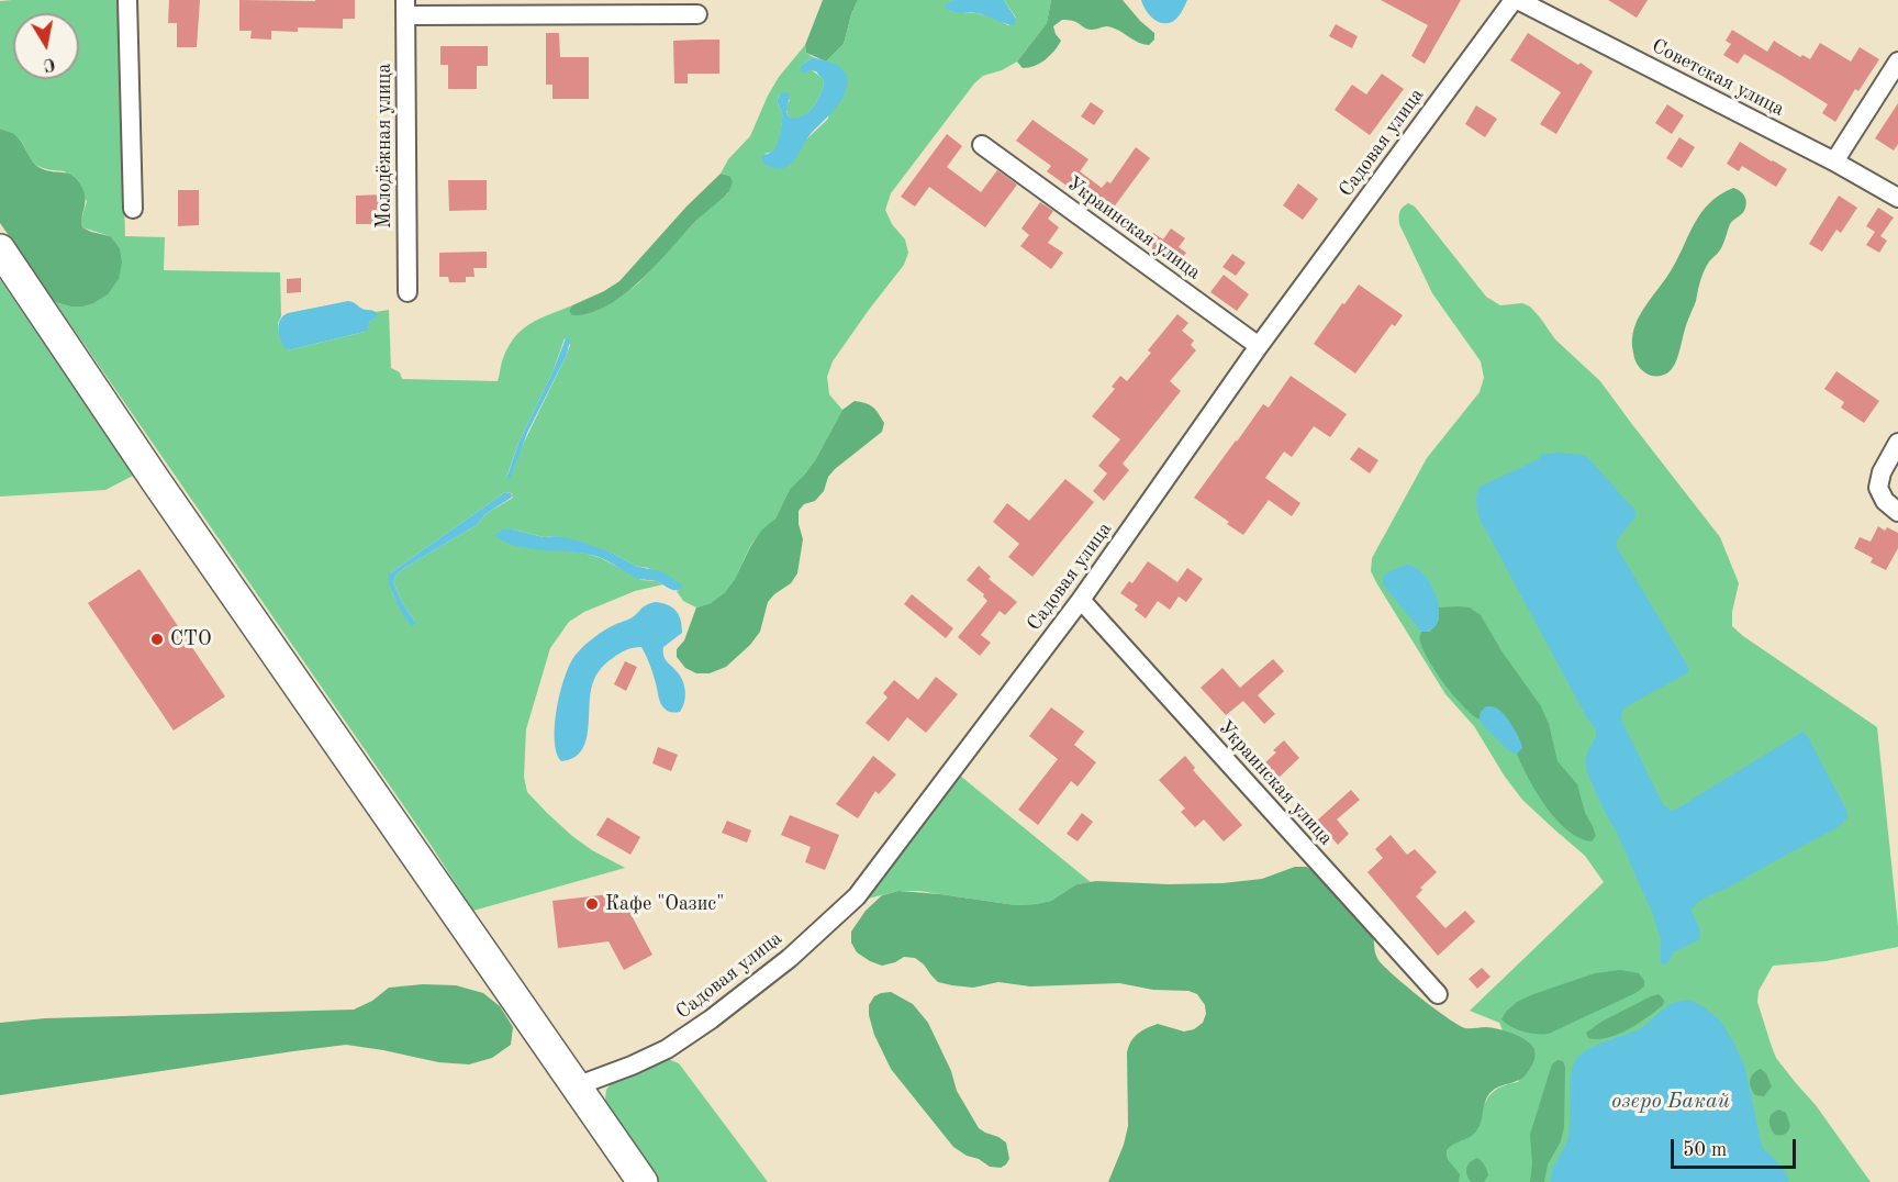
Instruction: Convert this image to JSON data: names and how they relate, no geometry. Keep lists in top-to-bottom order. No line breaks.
{"streets":{"street":["Советская улица","Садовая улица","Молодёжная улица","Украинская улица"]},"crossings":[["Советская улица","Садовая улица"],["Садовая улица","Украинская улица"]],"water":["озеро Бакай"],"places":["СТО","Кафе \"Оазис\""],"scale_bar":"50 m","north":"bottom"}
